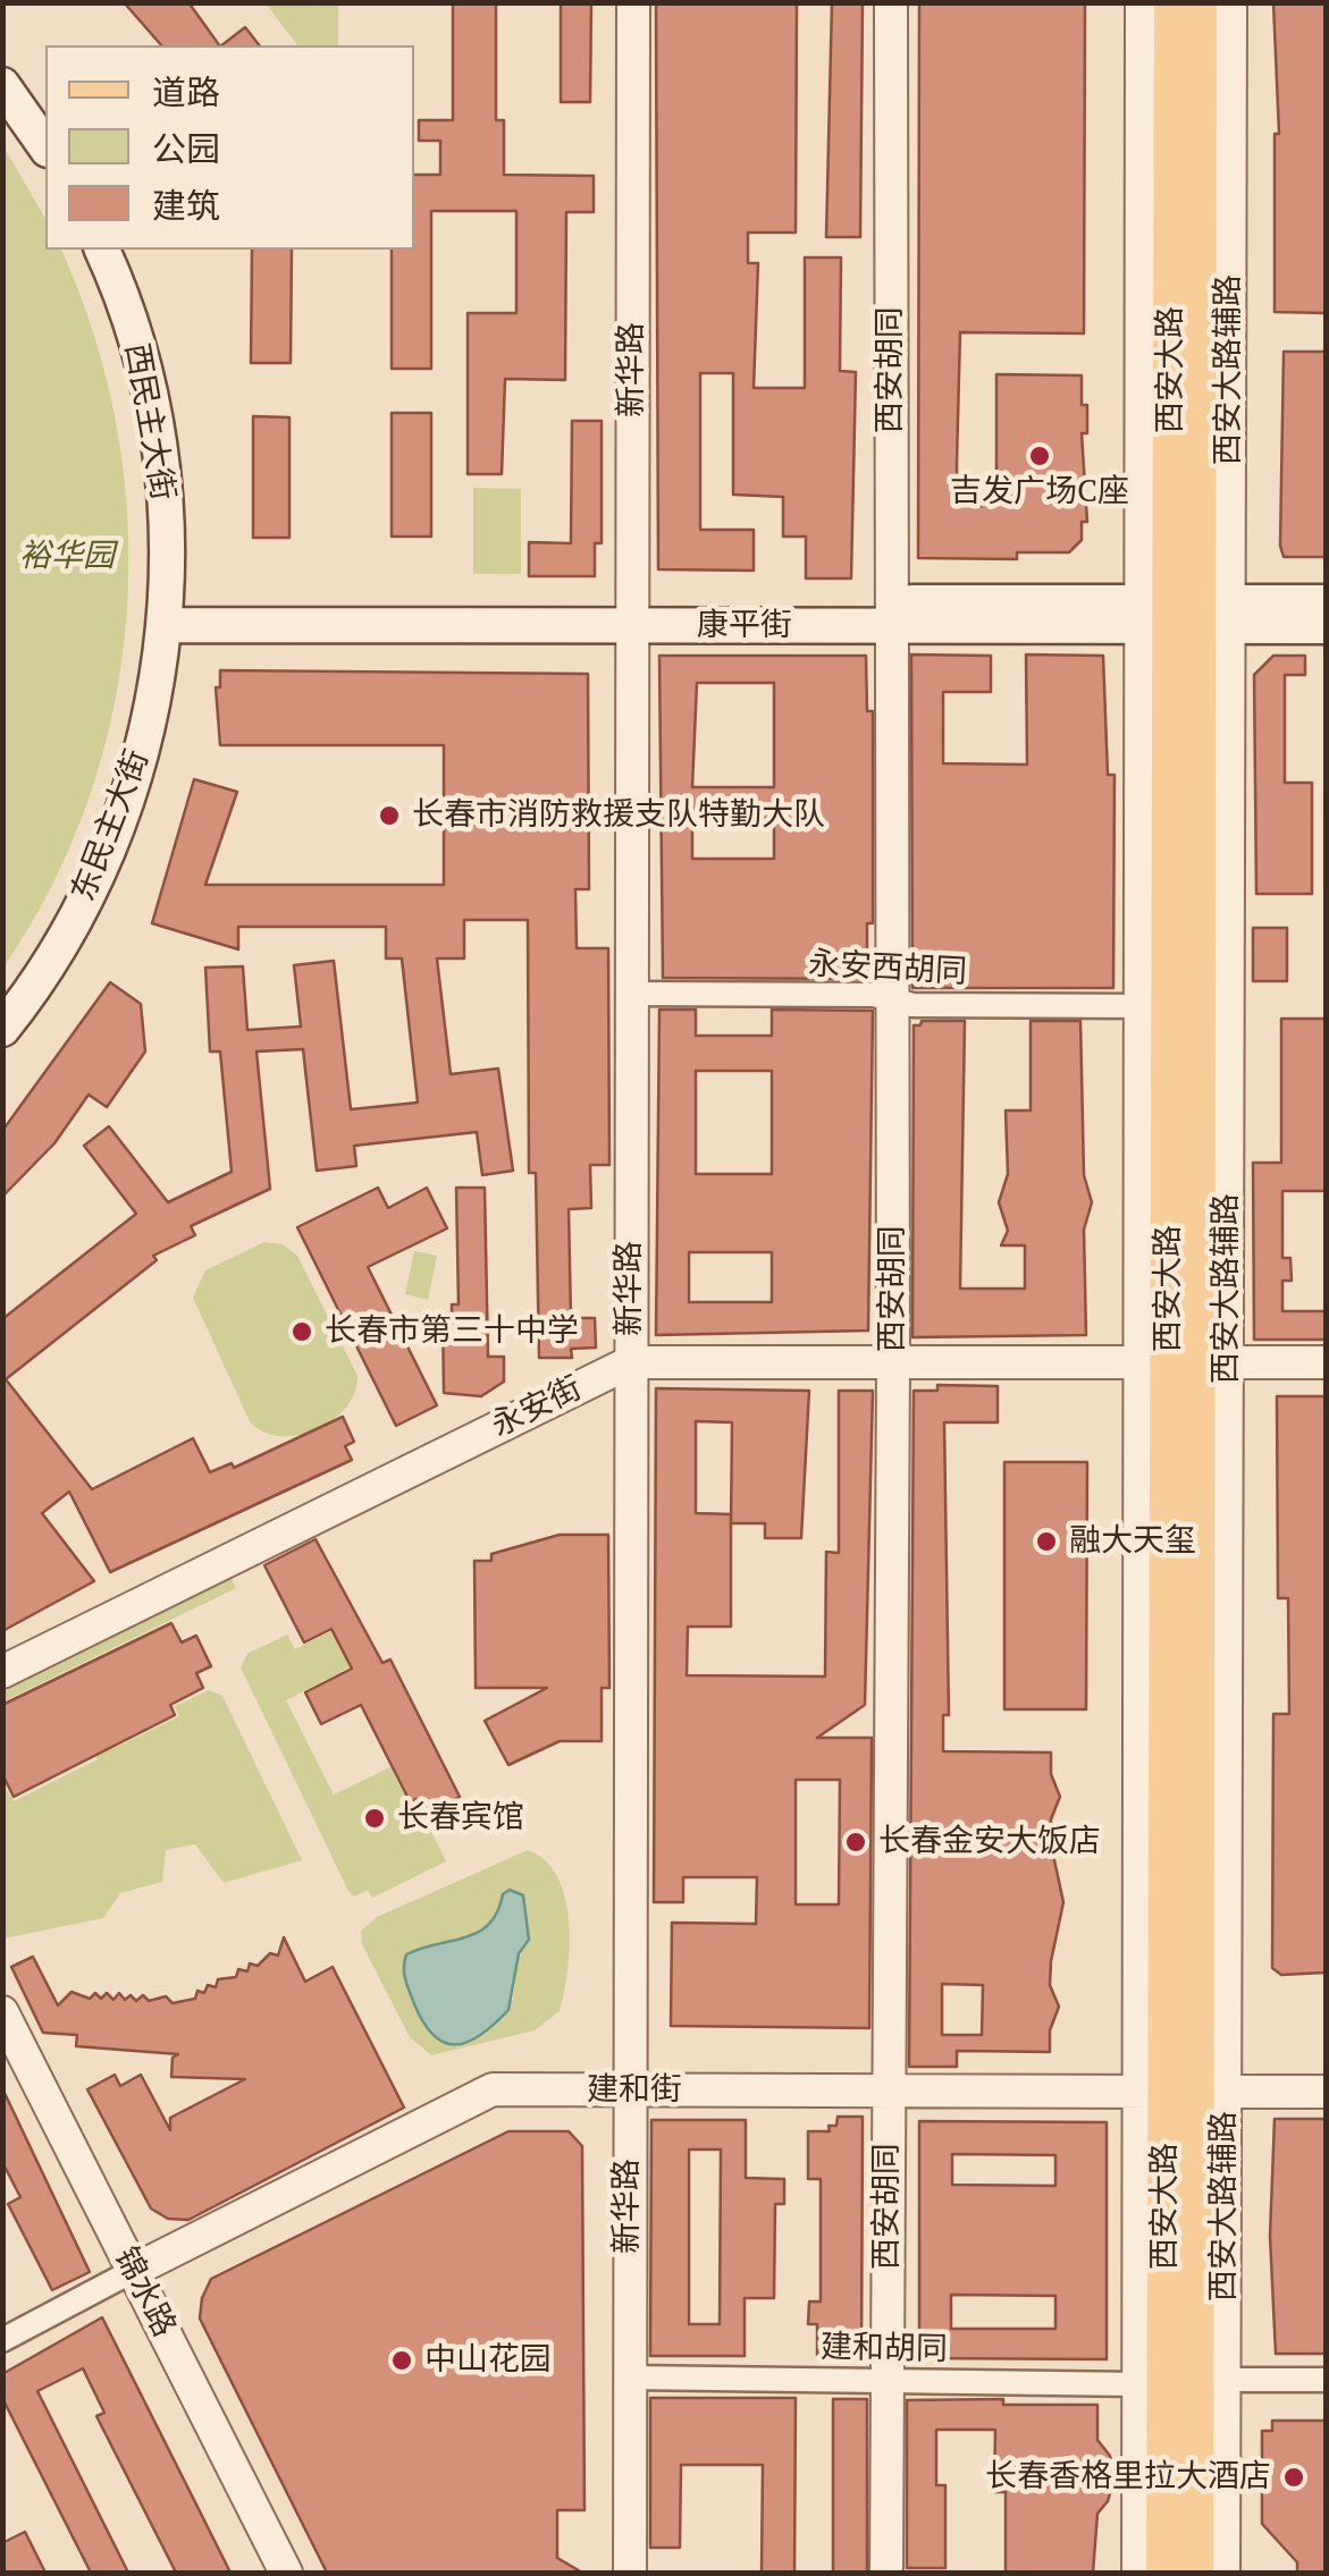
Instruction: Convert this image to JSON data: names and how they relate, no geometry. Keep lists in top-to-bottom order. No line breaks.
{"streets":{"main road":["西安大路","西民主大街","康平街","东民主大街"],"street":["新华路","西安胡同","西安大路辅路","永安西胡同","永安街","建和街","锦水路","建和胡同"]},"crossings":[["新华路","康平街"],["新华路","永安西胡同"],["新华路","永安街"],["新华路","建和街"],["新华路","建和胡同"],["西安胡同","康平街"],["西安胡同","永安西胡同"],["西安胡同","永安街"],["西安胡同","建和街"],["西安胡同","建和胡同"],["西安大路","西安大路辅路"],["西安大路","康平街"],["西安大路","永安街"],["西安大路","建和街"],["西安大路辅路","康平街"],["西安大路辅路","永安西胡同"],["西安大路辅路","永安街"],["西安大路辅路","建和街"],["西安大路辅路","建和胡同"],["西民主大街","康平街"],["西民主大街","东民主大街"],["康平街","东民主大街"],["建和街","锦水路"]],"parks":["裕华园"],"places":["吉发广场C座","长春市消防救援支队特勤大队","长春市第三十中学","融大天玺","长春宾馆","长春金安大饭店","中山花园","长春香格里拉大酒店"],"legend":["道路","公园","建筑"]}
